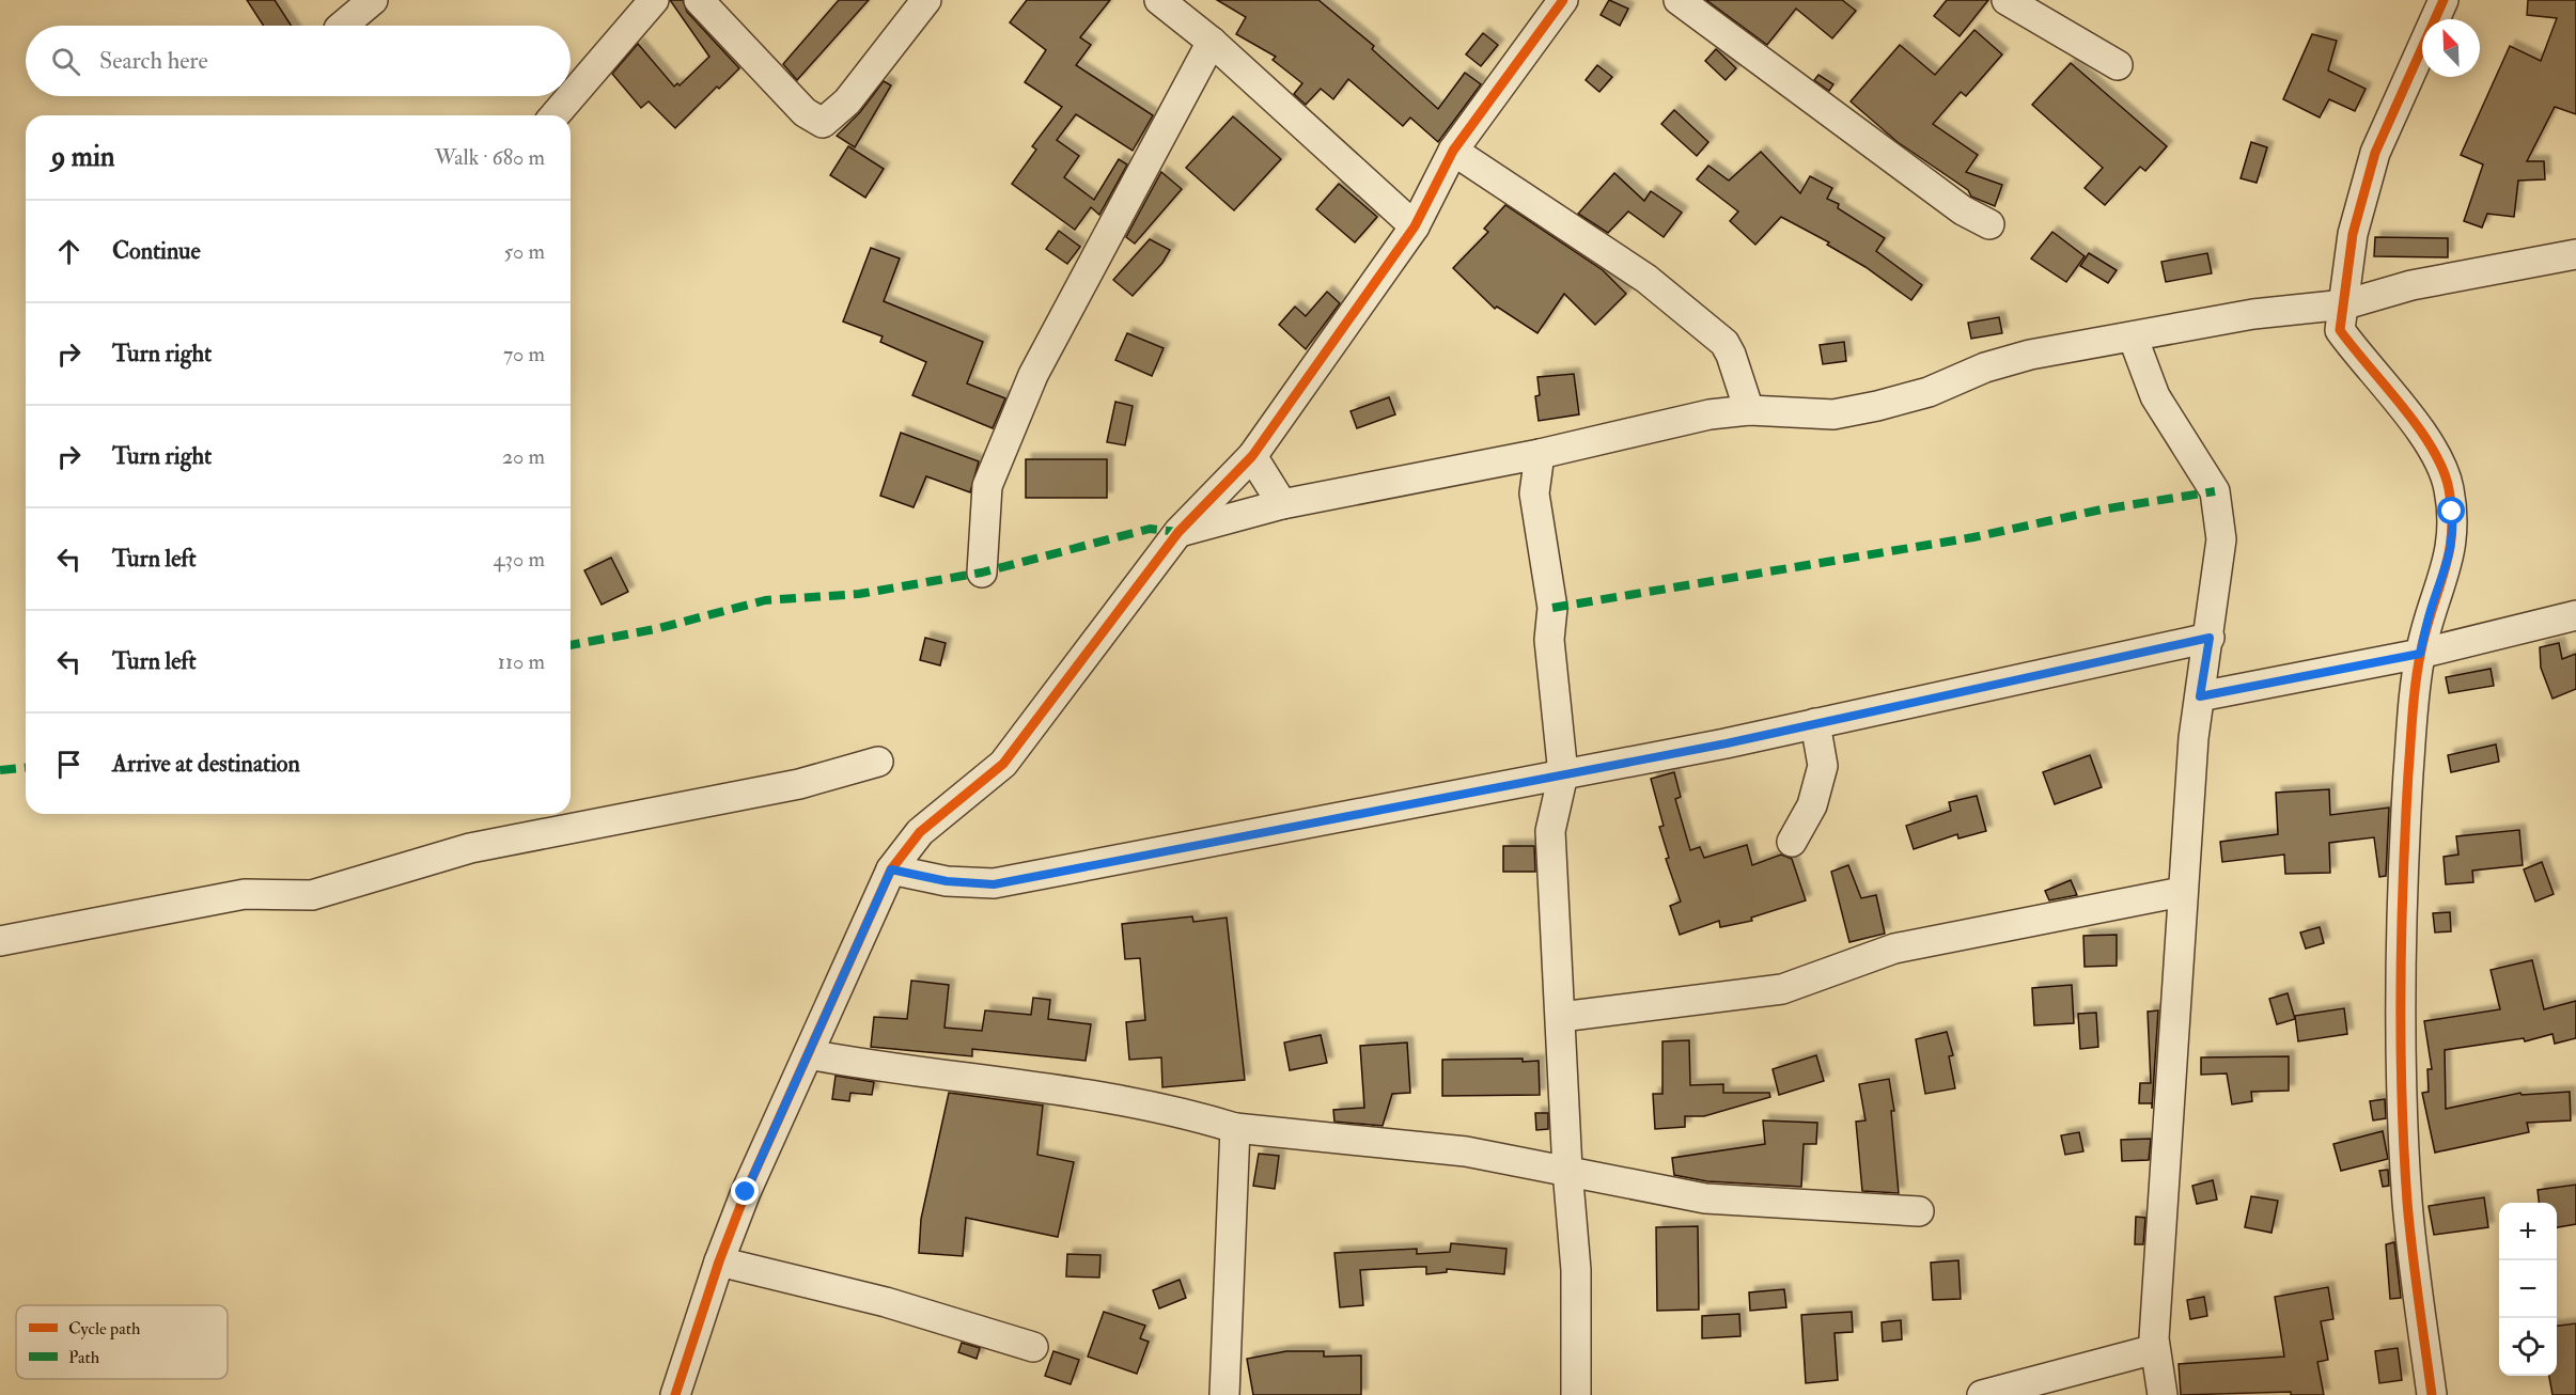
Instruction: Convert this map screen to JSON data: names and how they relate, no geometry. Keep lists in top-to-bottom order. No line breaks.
{"legend":["Cycle path","Path"],"north":"top left","page":{"search":"Search here","heading":["9 min","Walk · 680 m"],"list":[["Continue","50 m"],["Turn right","70 m"],["Turn right","20 m"],["Turn left","430 m"],["Turn left","110 m"],"Arrive at destination"],"map_buttons":["+","−"]}}
